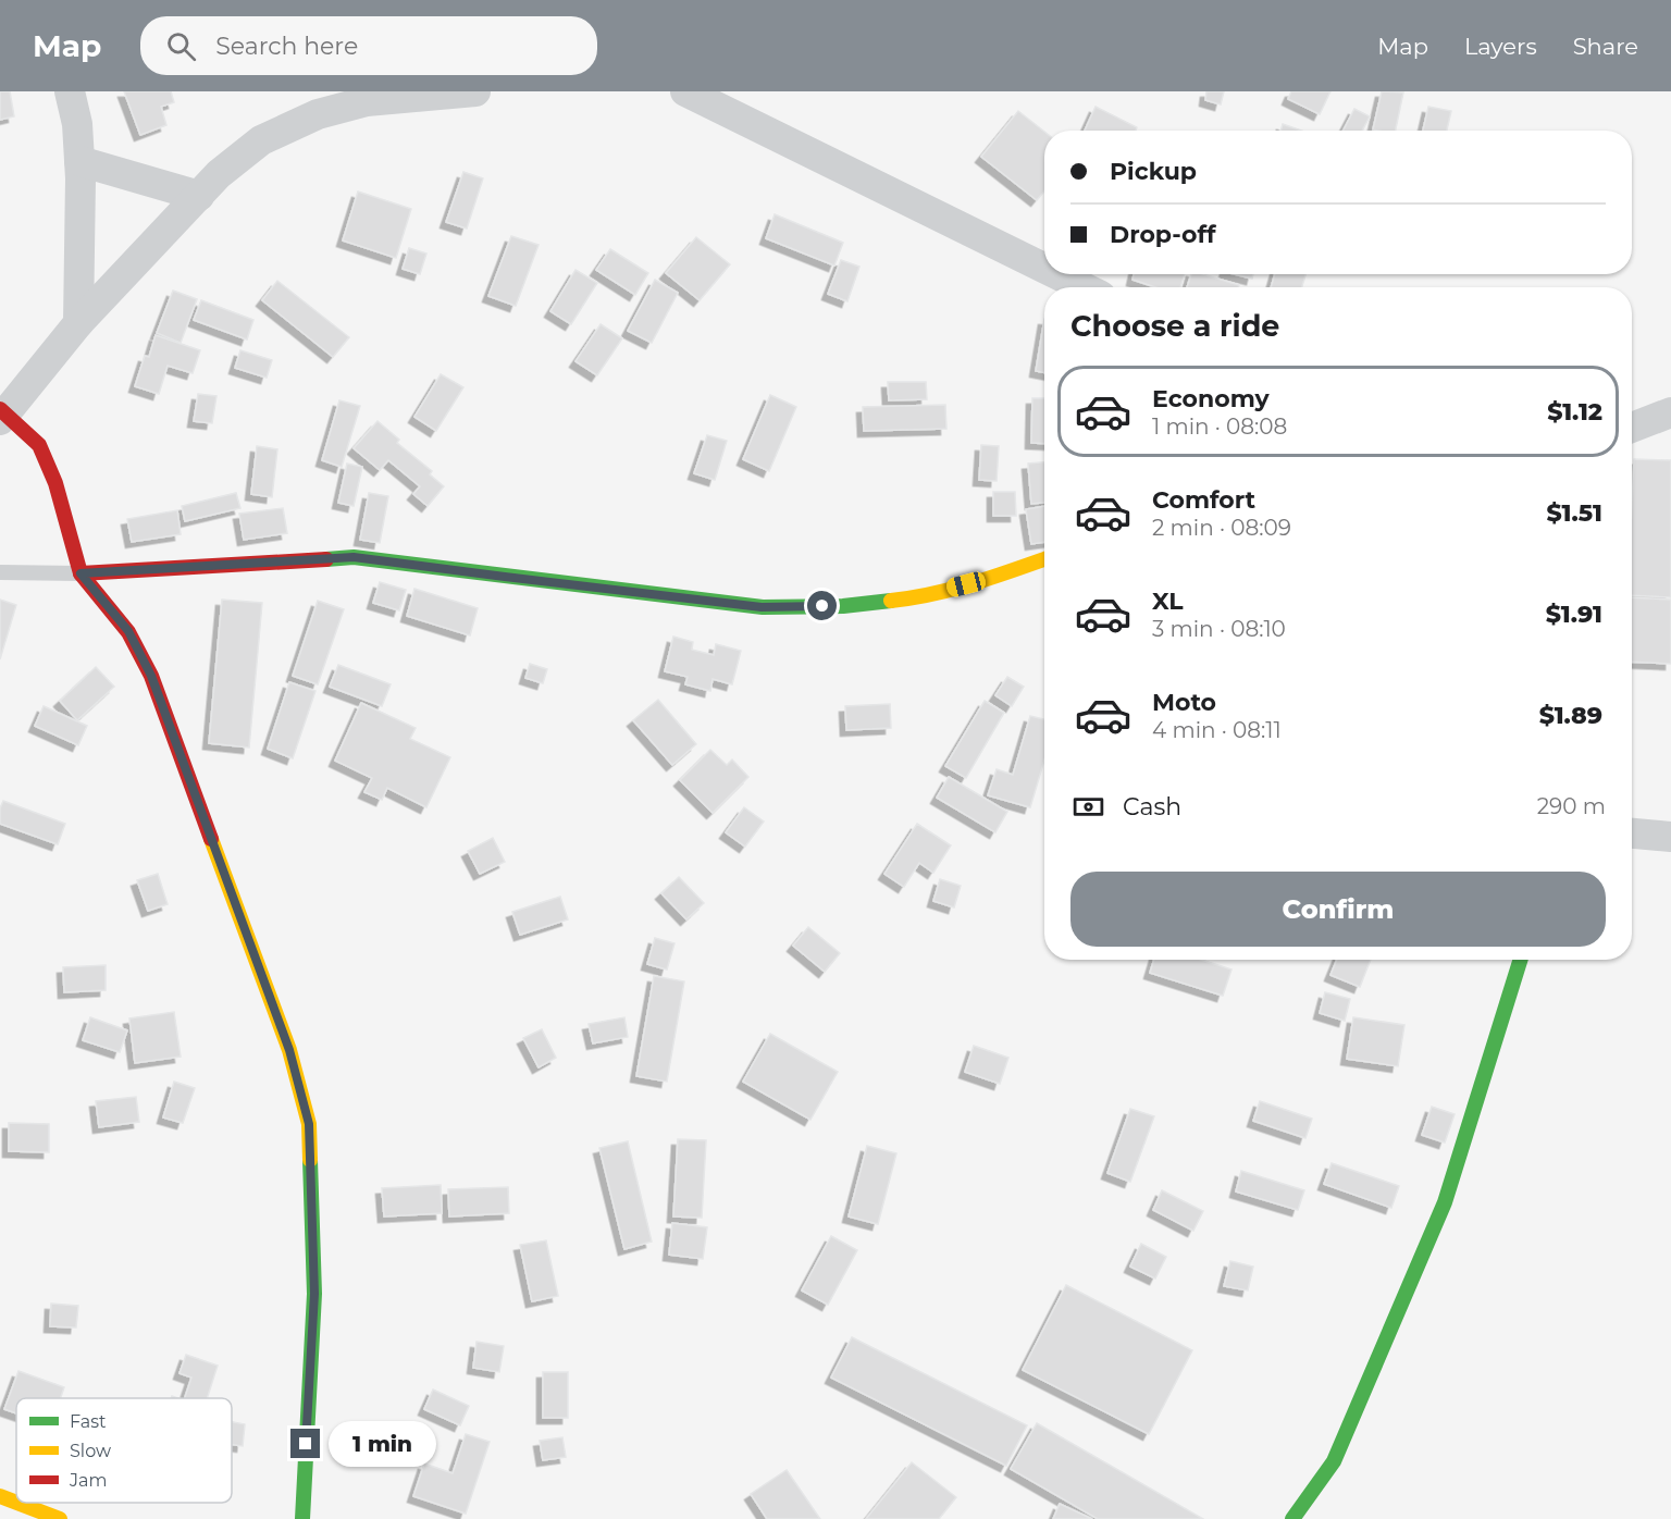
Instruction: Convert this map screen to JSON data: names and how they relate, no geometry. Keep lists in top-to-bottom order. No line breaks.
{"legend":["Fast","Slow","Jam"],"page":{"header":"Map","search":"Search here","nav":["Map","Layers","Share"],"banner":["Pickup","Drop-off"],"heading":"Choose a ride","list":[{"name":"Economy","note":"1 min · 08:08","value":"$1.12"},{"name":"Comfort","note":"2 min · 08:09","value":"$1.51"},{"name":"XL","note":"3 min · 08:10","value":"$1.91"},{"name":"Moto","note":"4 min · 08:11","value":"$1.89"}],"pay":["Cash","290 m"],"buttons":"Confirm","bubble":"1 min"}}
